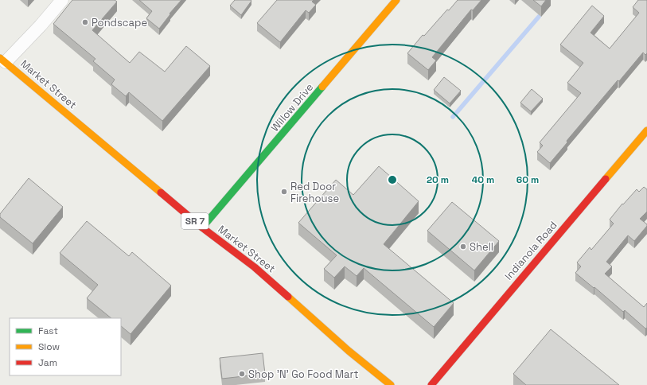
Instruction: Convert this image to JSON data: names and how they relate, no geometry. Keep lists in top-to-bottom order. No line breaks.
{"streets":{"street":["Market Street","Willow Drive","SR 7","Indianola Road"]},"crossings":[["Market Street","Willow Drive"]],"places":["Pondscape","Red Door Firehouse","Shell","Shop 'N' Go Food Mart"],"legend":["Fast","Slow","Jam"],"rings":["20 m","40 m","60 m"]}
